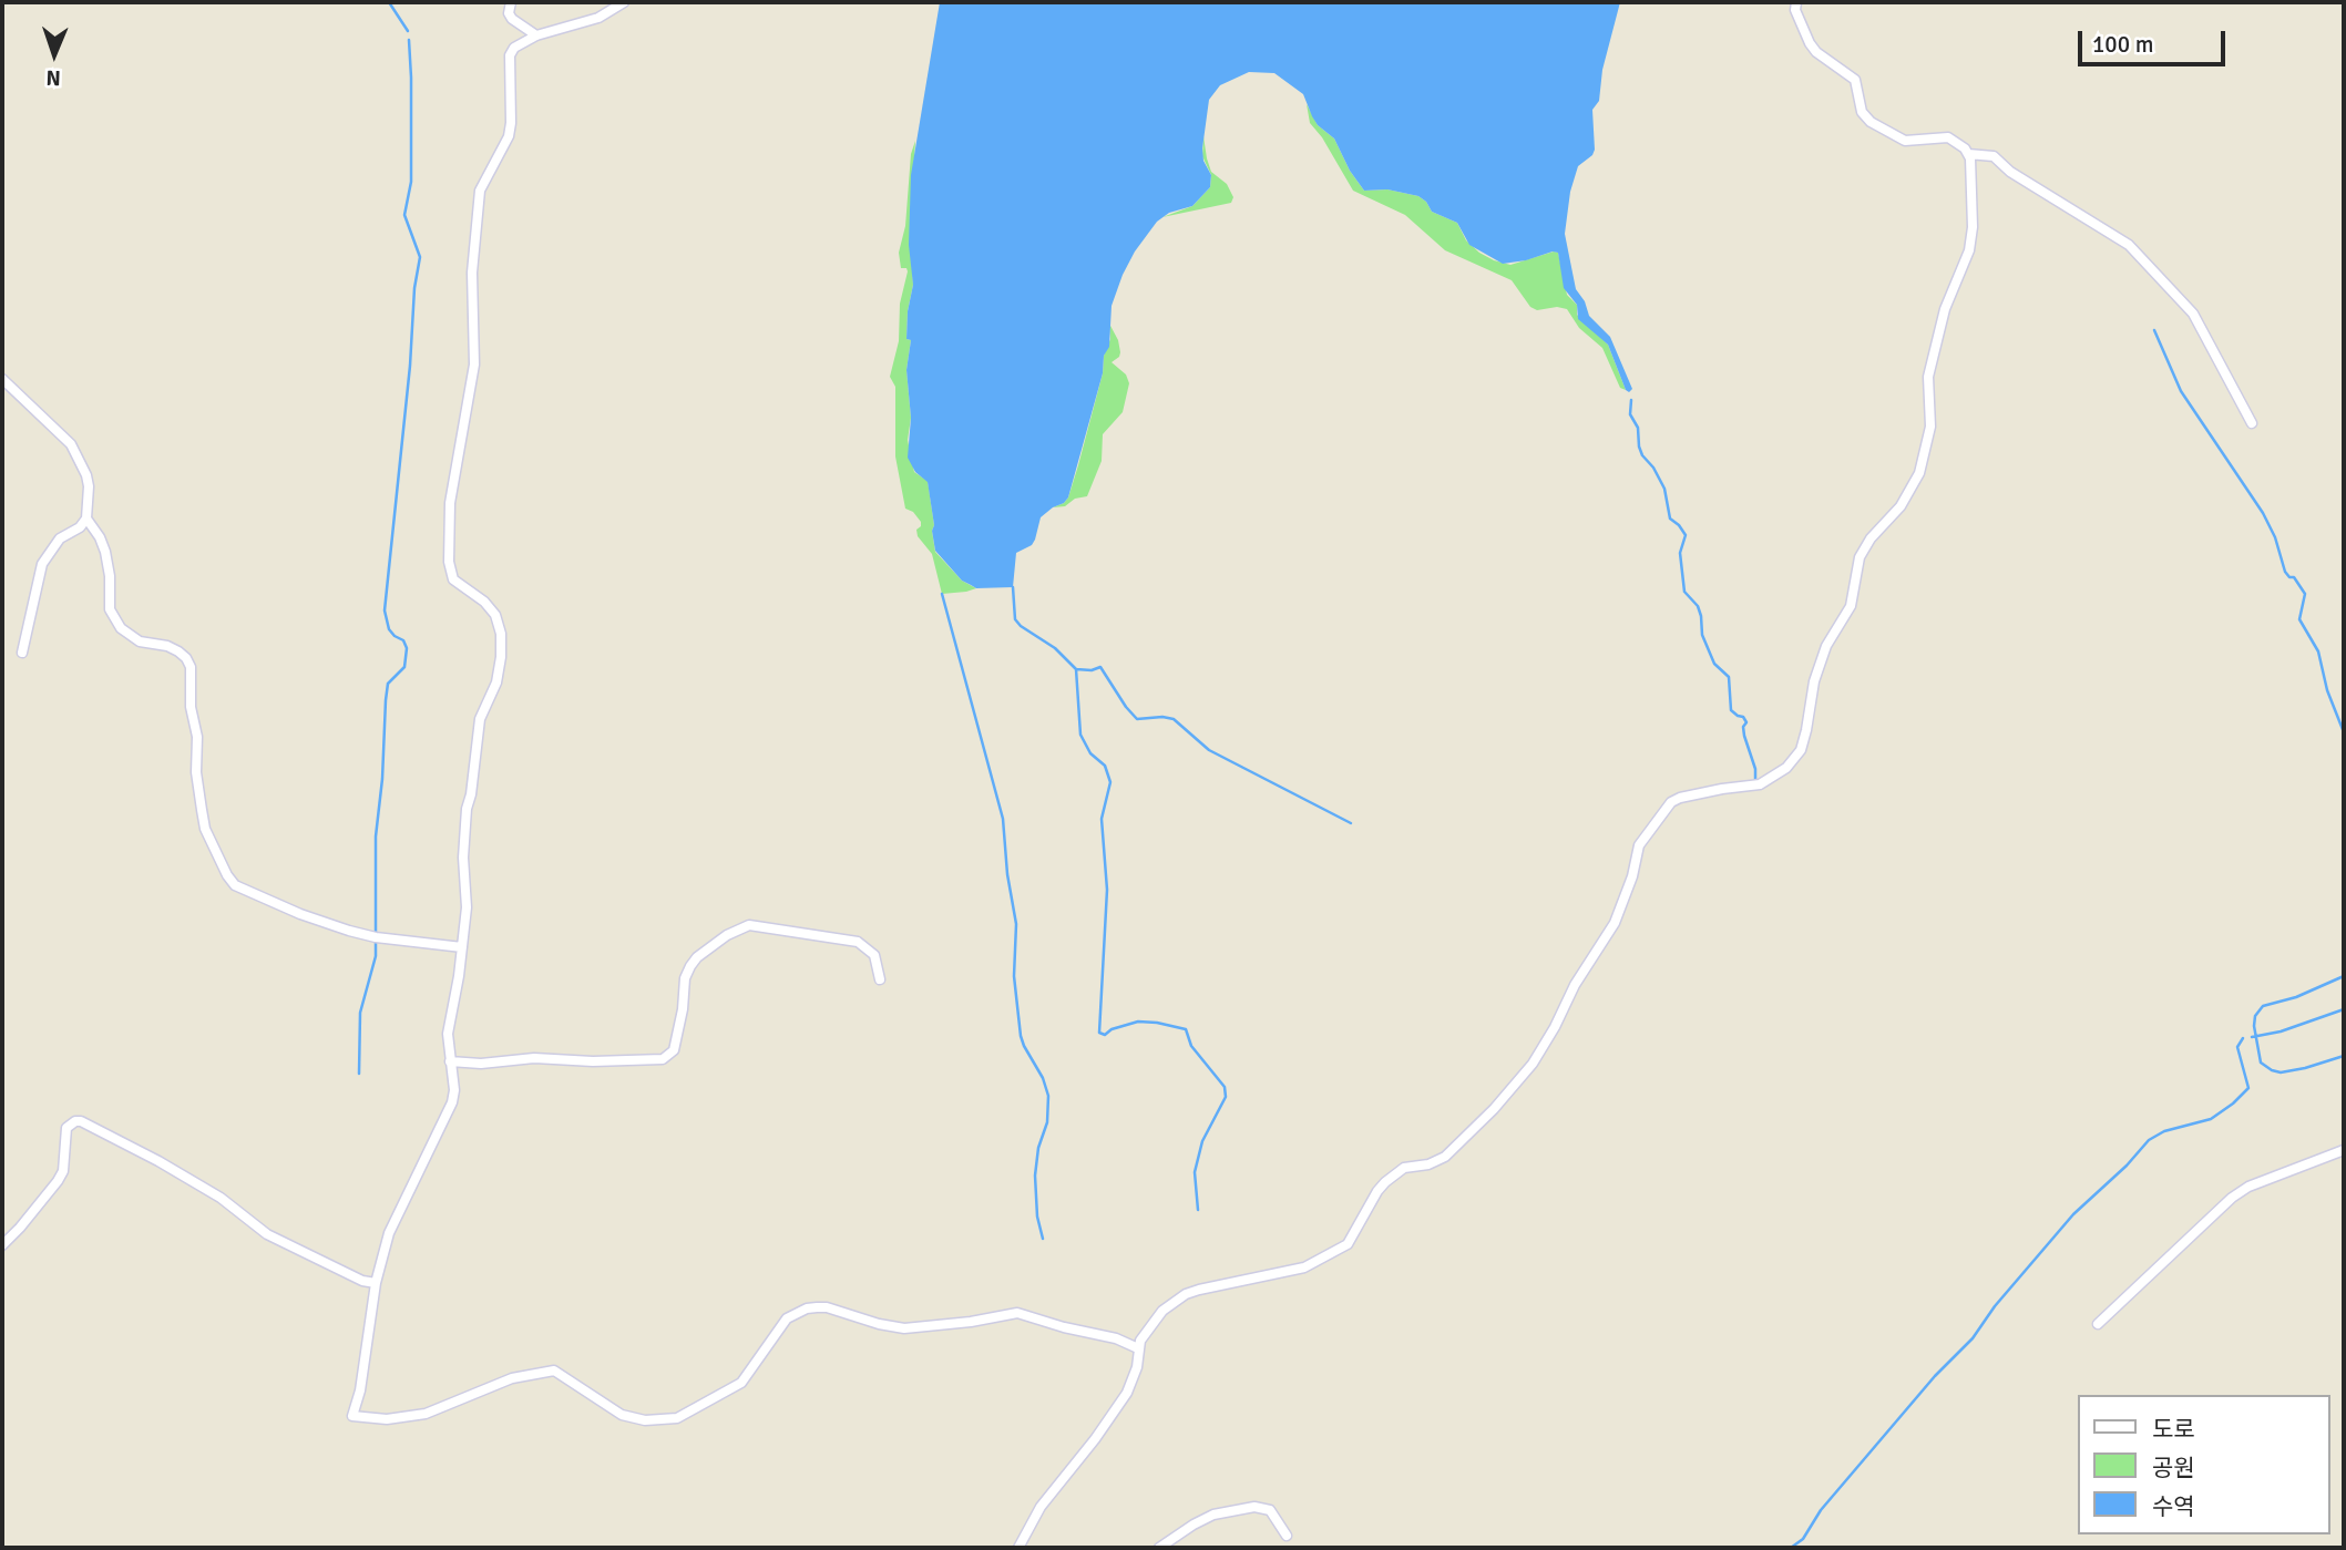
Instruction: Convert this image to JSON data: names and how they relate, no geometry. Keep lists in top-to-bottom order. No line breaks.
{"legend":["도로","공원","수역"],"scale_bar":"100 m","north":"bottom"}
